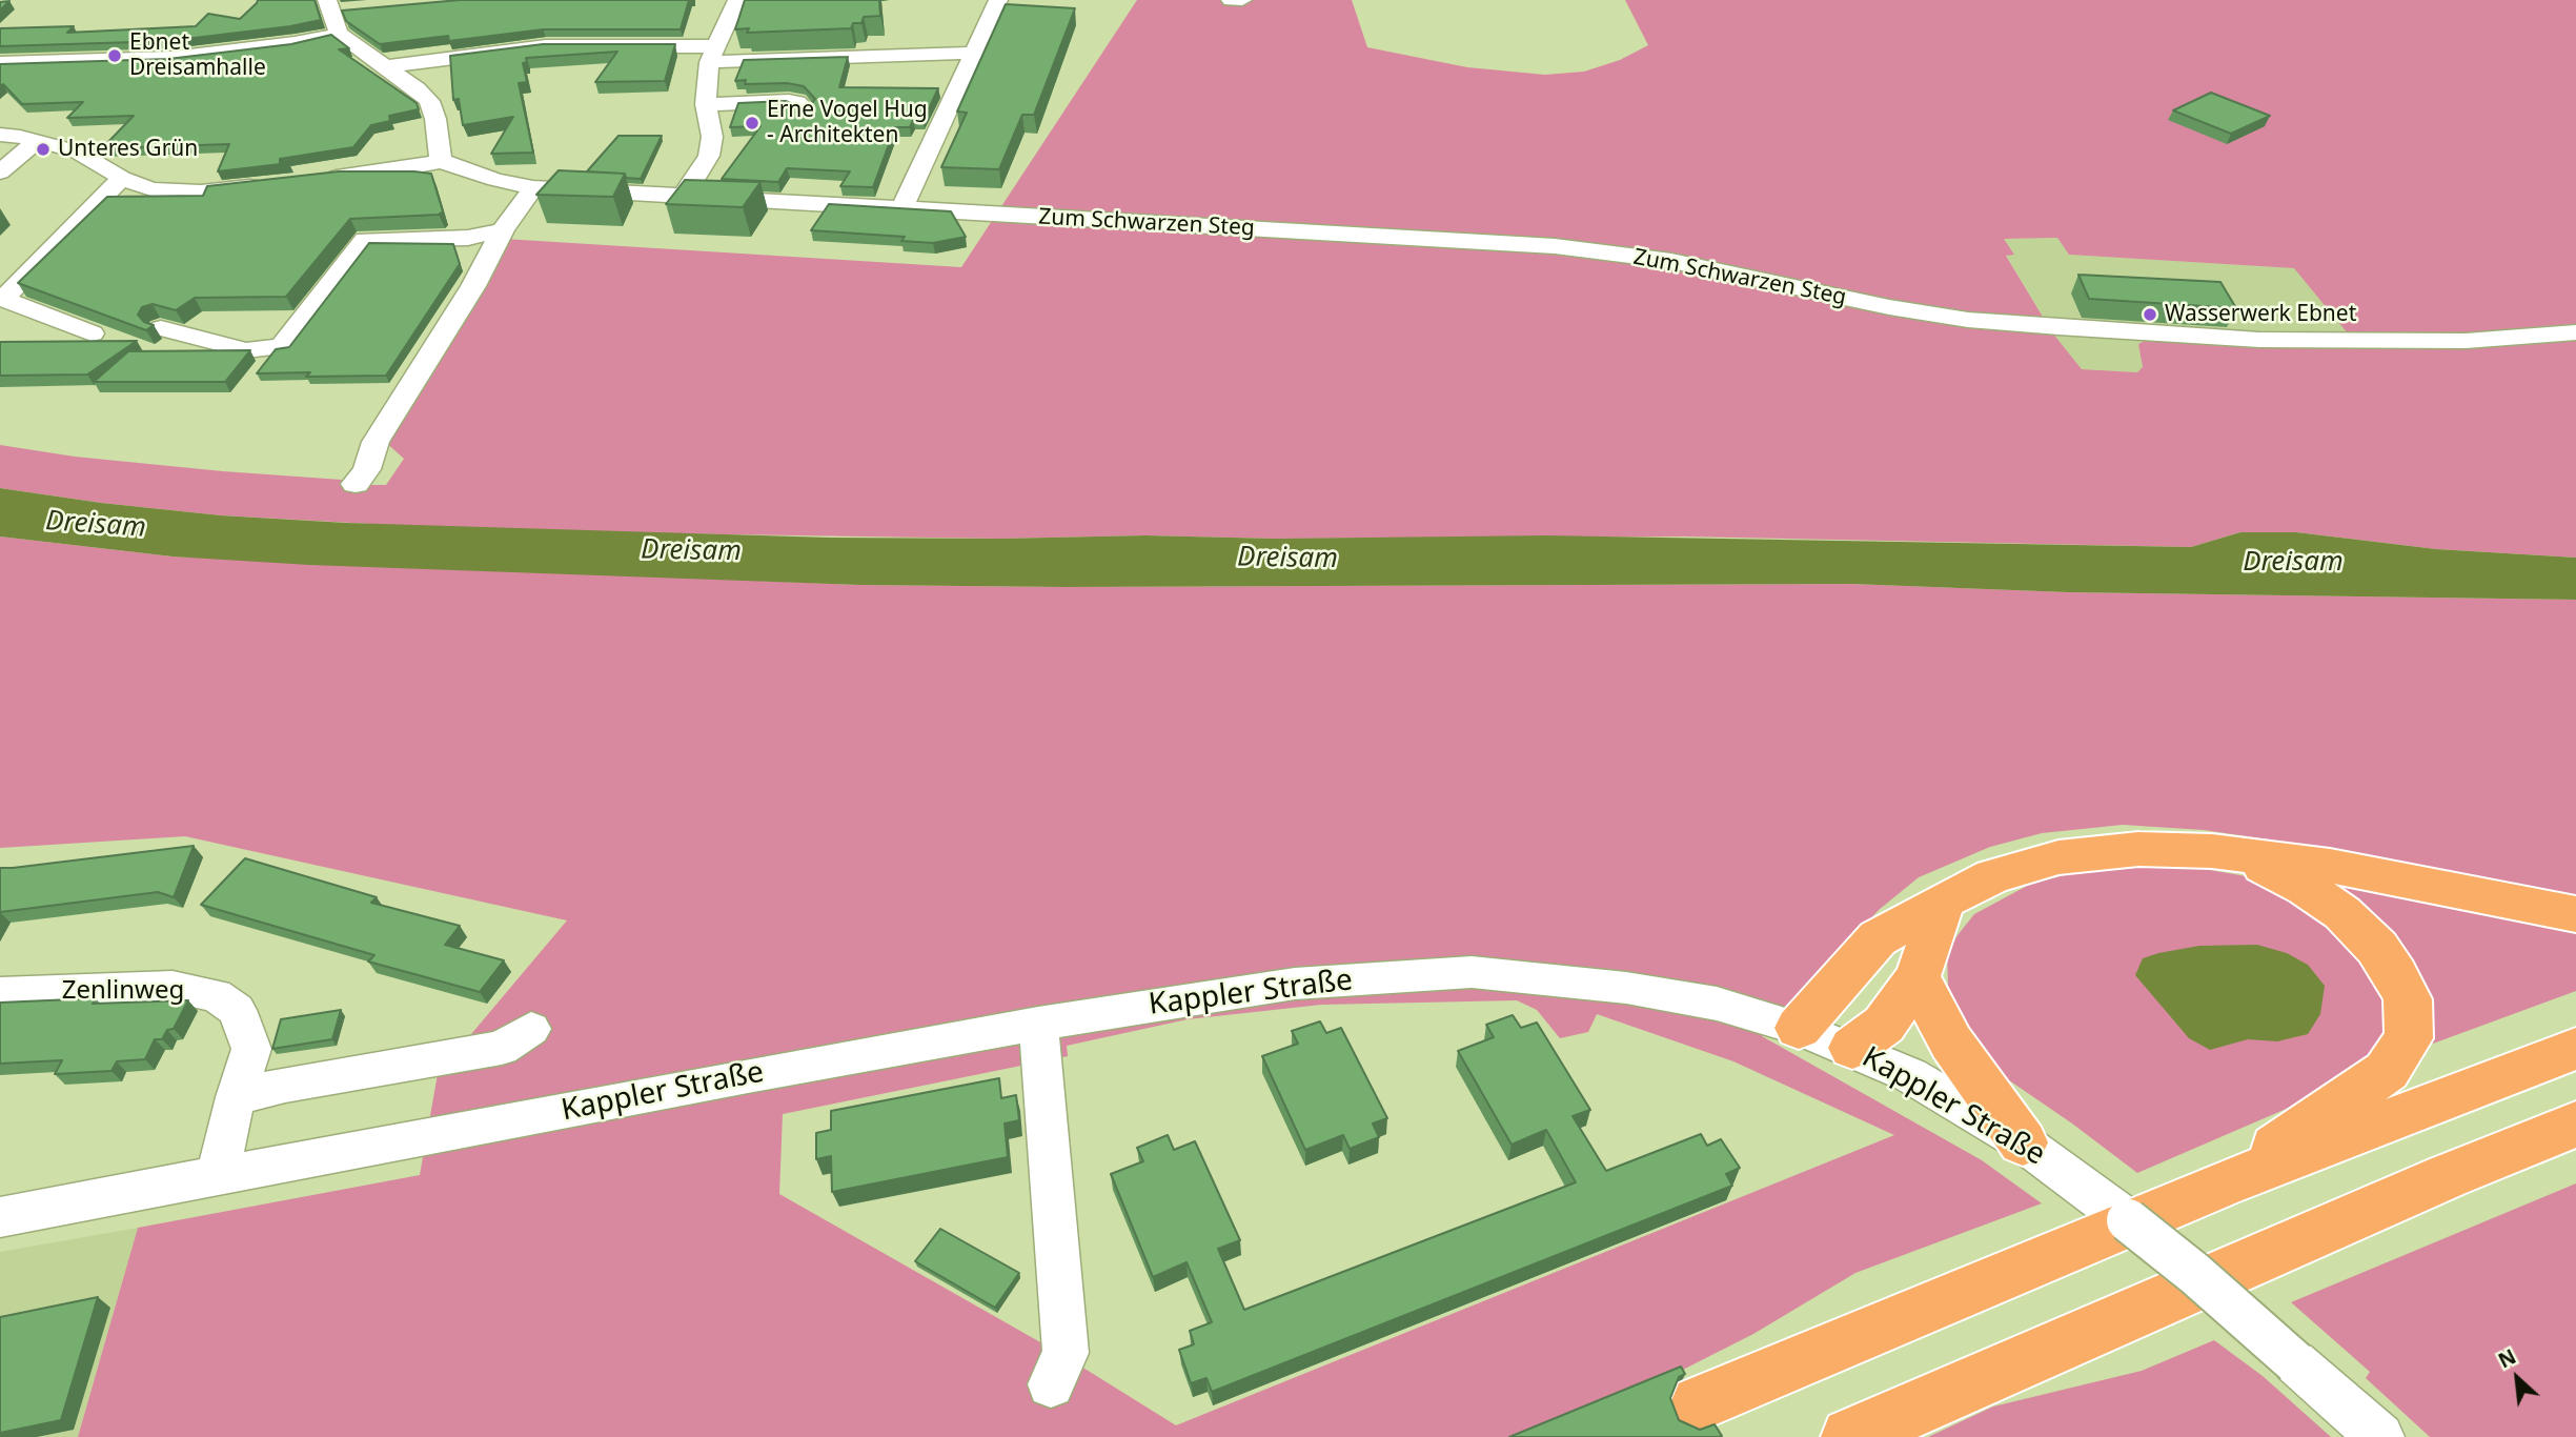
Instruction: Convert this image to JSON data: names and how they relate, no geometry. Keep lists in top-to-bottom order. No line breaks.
{"streets":{"street":["Zum Schwarzen Steg","Zenlinweg","Kappler Straße"]},"crossings":[["Zenlinweg","Kappler Straße"]],"water":["Dreisam"],"places":["Ebnet Dreisamhalle","Erne Vogel Hug - Architekten","Unteres Grün","Wasserwerk Ebnet"],"north":"top left"}
